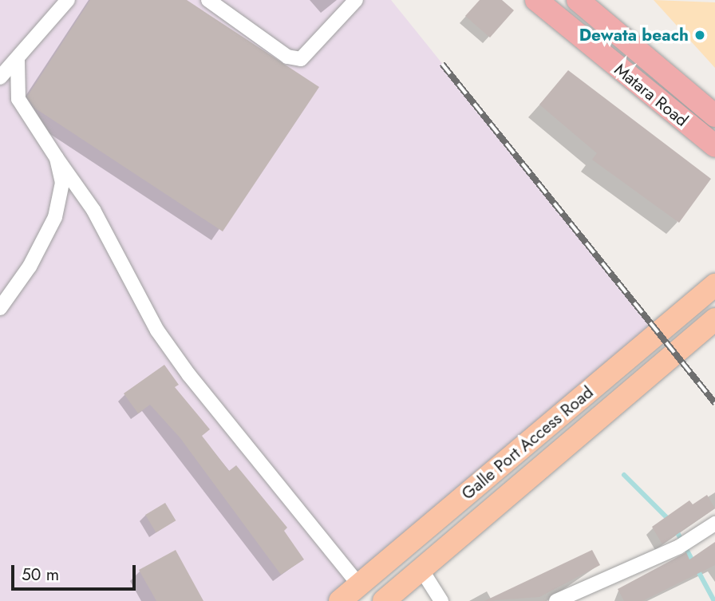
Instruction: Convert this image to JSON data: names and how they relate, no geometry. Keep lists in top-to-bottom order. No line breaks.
{"streets":{"highway":["Matara Road"],"main road":["Galle Port Access Road"]},"places":["Dewata beach"],"scale_bar":"50 m"}
